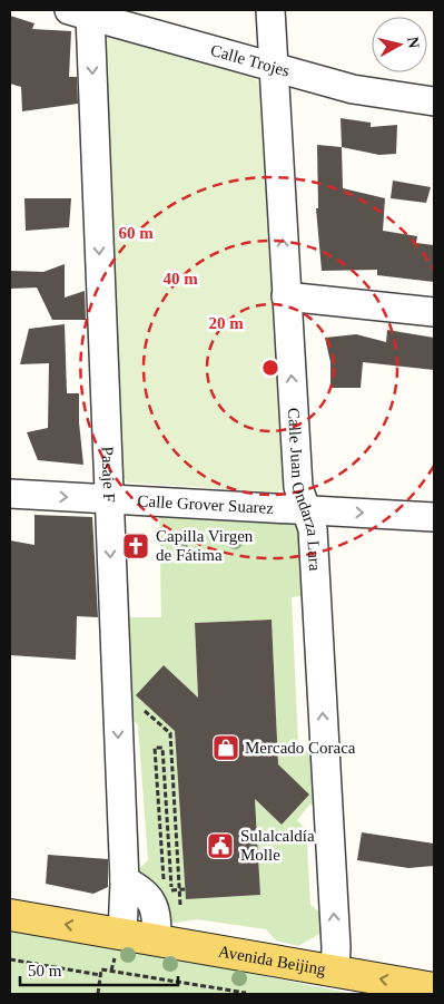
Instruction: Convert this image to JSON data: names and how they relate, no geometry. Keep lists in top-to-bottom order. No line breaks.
{"streets":{"main road":["Avenida Beijing"],"street":["Calle Trojes","Pasaje F","Calle Juan Ondarza Lara","Calle Grover Suarez"]},"crossings":[["Calle Trojes","Pasaje F"],["Calle Trojes","Calle Juan Ondarza Lara"],["Pasaje F","Calle Grover Suarez"],["Pasaje F","Avenida Beijing"],["Calle Juan Ondarza Lara","Calle Grover Suarez"],["Calle Juan Ondarza Lara","Avenida Beijing"]],"one_way":["Pasaje F","Calle Juan Ondarza Lara","Avenida Beijing"],"places":{"church":["Capilla Virgen de Fátima"],"shop":["Mercado Coraca"],"public building":["Sulalcaldía Molle"]},"scale_bar":"50 m","north":"right","rings":["60 m","40 m","20 m"]}
